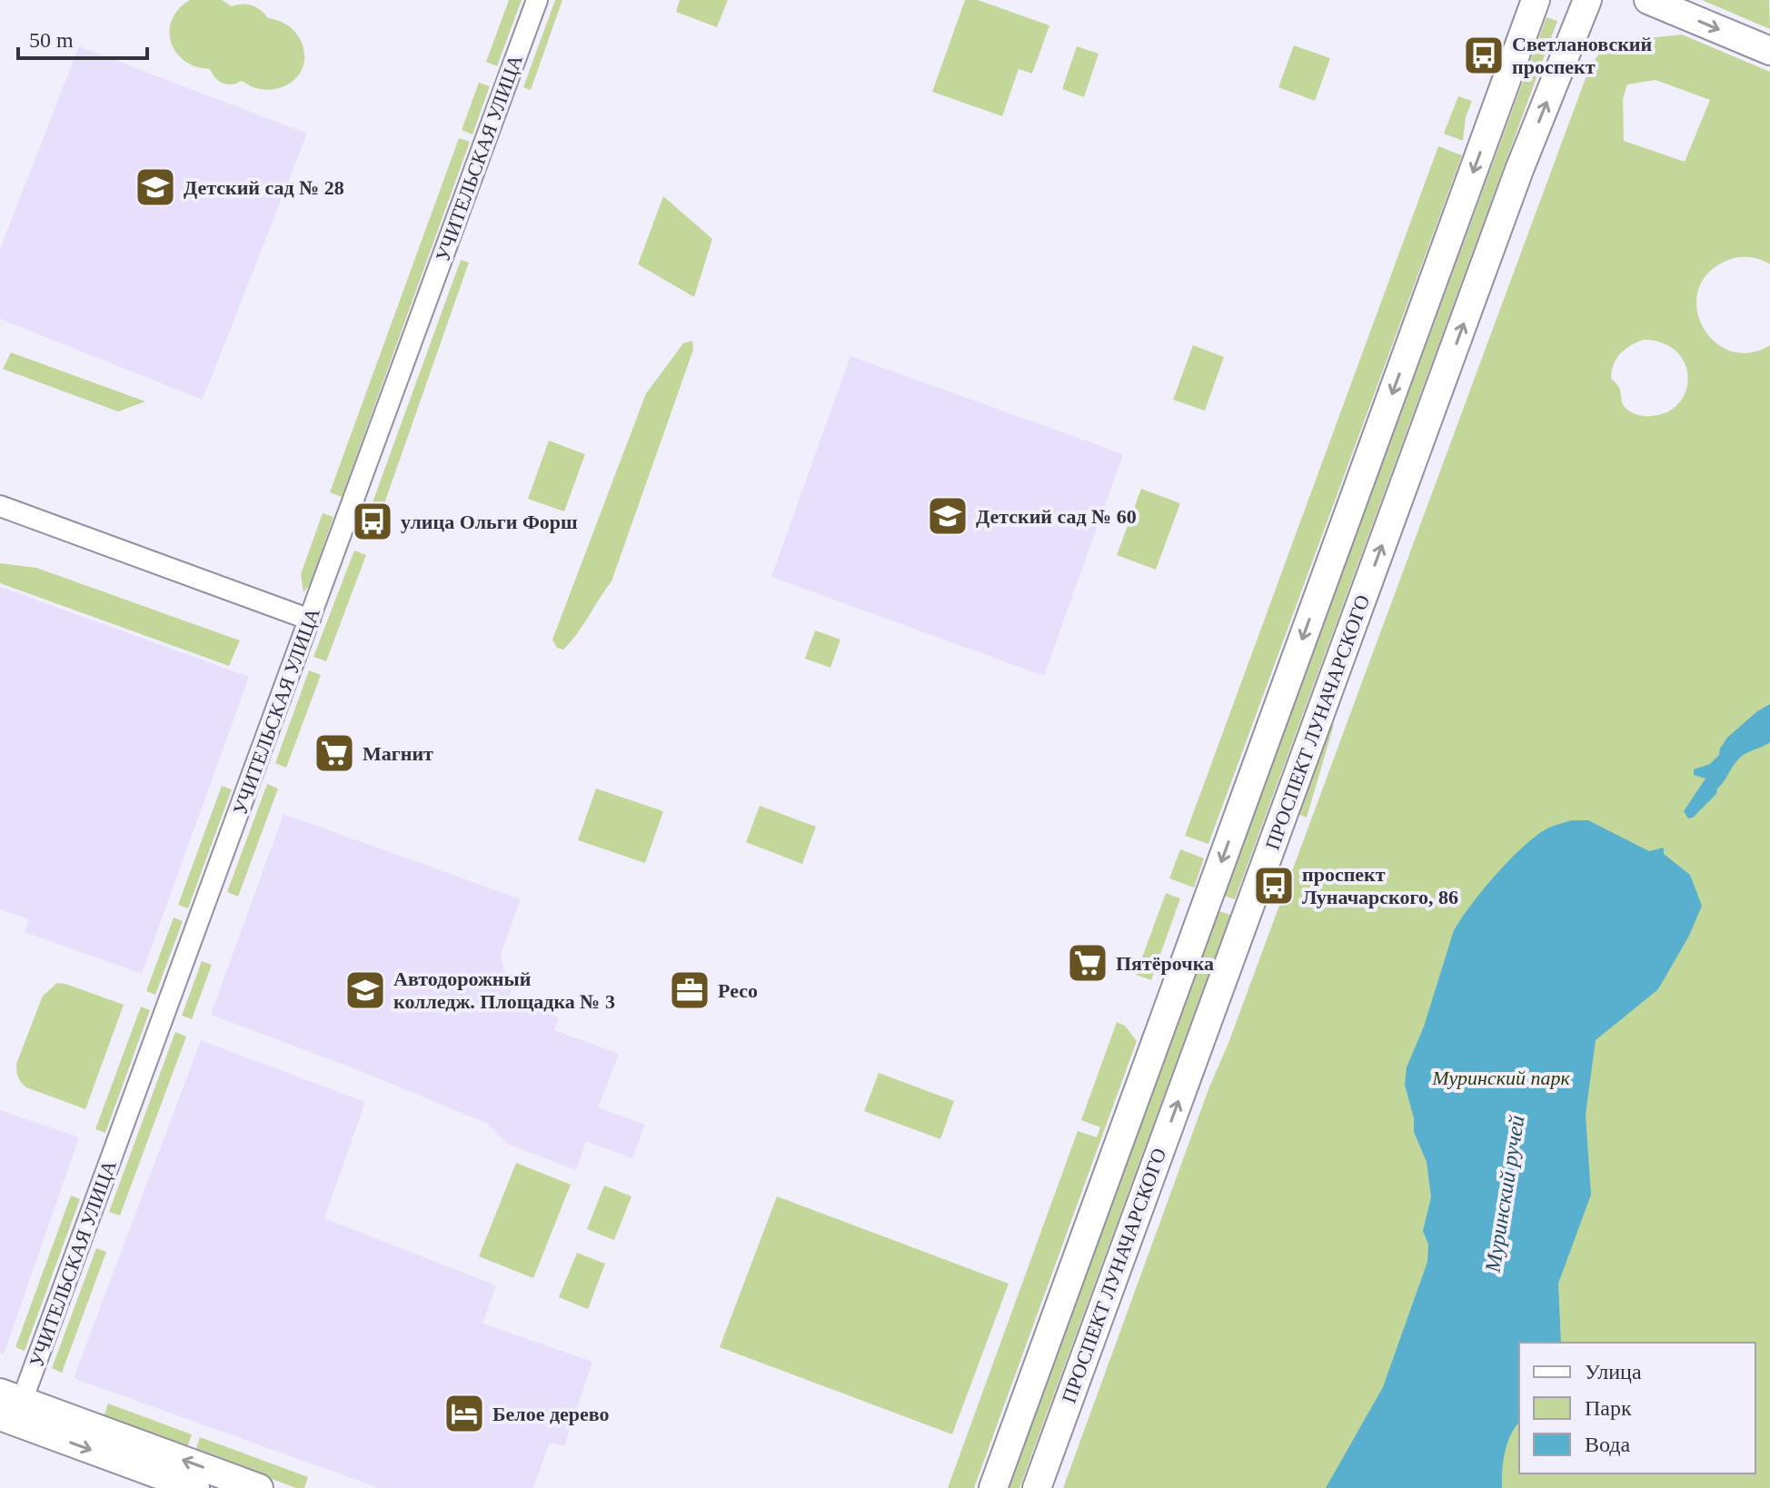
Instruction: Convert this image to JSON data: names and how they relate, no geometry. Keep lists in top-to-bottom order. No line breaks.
{"streets":{"main road":["ПРОСПЕКТ ЛУНАЧАРСКОГО"],"street":["УЧИТЕЛЬСКАЯ УЛИЦА"]},"water":["Муринский ручей"],"parks":["Муринский парк"],"places":{"bus stop":["Светлановский проспект","улица Ольги Форш","проспект Луначарского, 86"],"school or university":["Детский сад № 28","Детский сад № 60","Автодорожный колледж. Площадка № 3"],"supermarket":["Магнит","Пятёрочка"],"office":["Ресо"],"hotel":["Белое дерево"]},"legend":["Улица","Парк","Вода"],"scale_bar":"50 m"}
